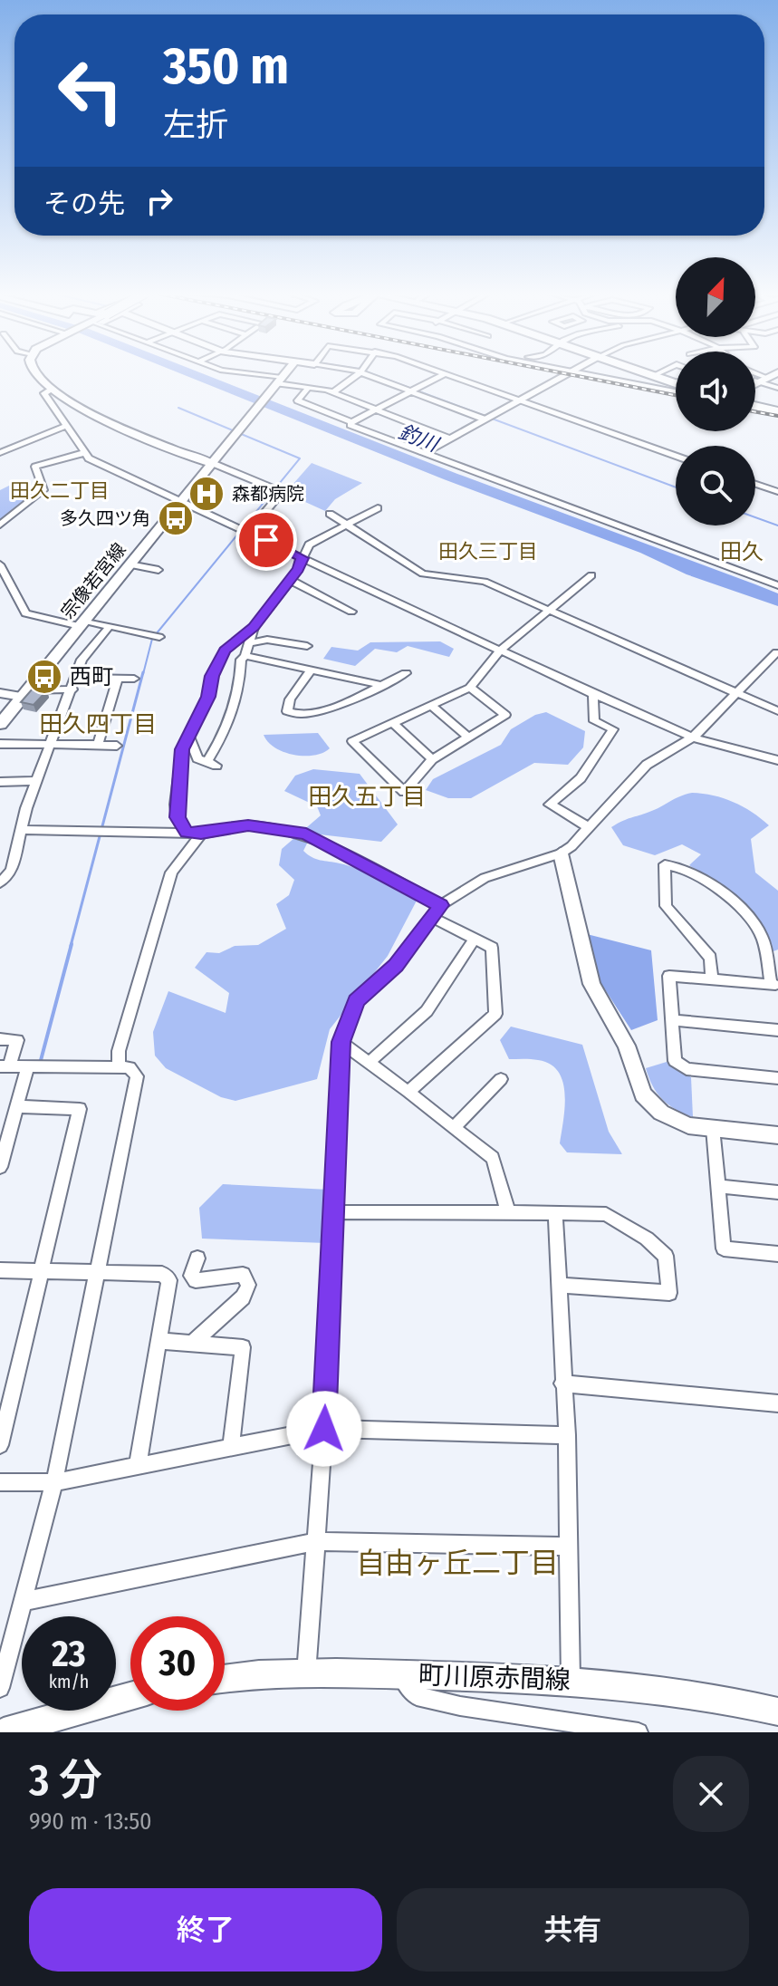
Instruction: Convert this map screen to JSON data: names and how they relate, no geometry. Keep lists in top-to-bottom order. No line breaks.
{"streets":{"main road":["宗像若宮線","町川原赤間線"]},"districts":["田久二丁目","田久三丁目","田久","田久四丁目","田久五丁目","自由ヶ丘二丁目"],"water":["釣川"],"places":{"hospital":["森都病院"],"bus stop":["多久四ツ角","西町"]},"north":"top right","page":{"turn":["350 m","左折"],"then":"その先","speed":"23 km/h","limit":"30","heading":["3 分","990 m · 13:50"],"buttons":["終了","共有"]}}
